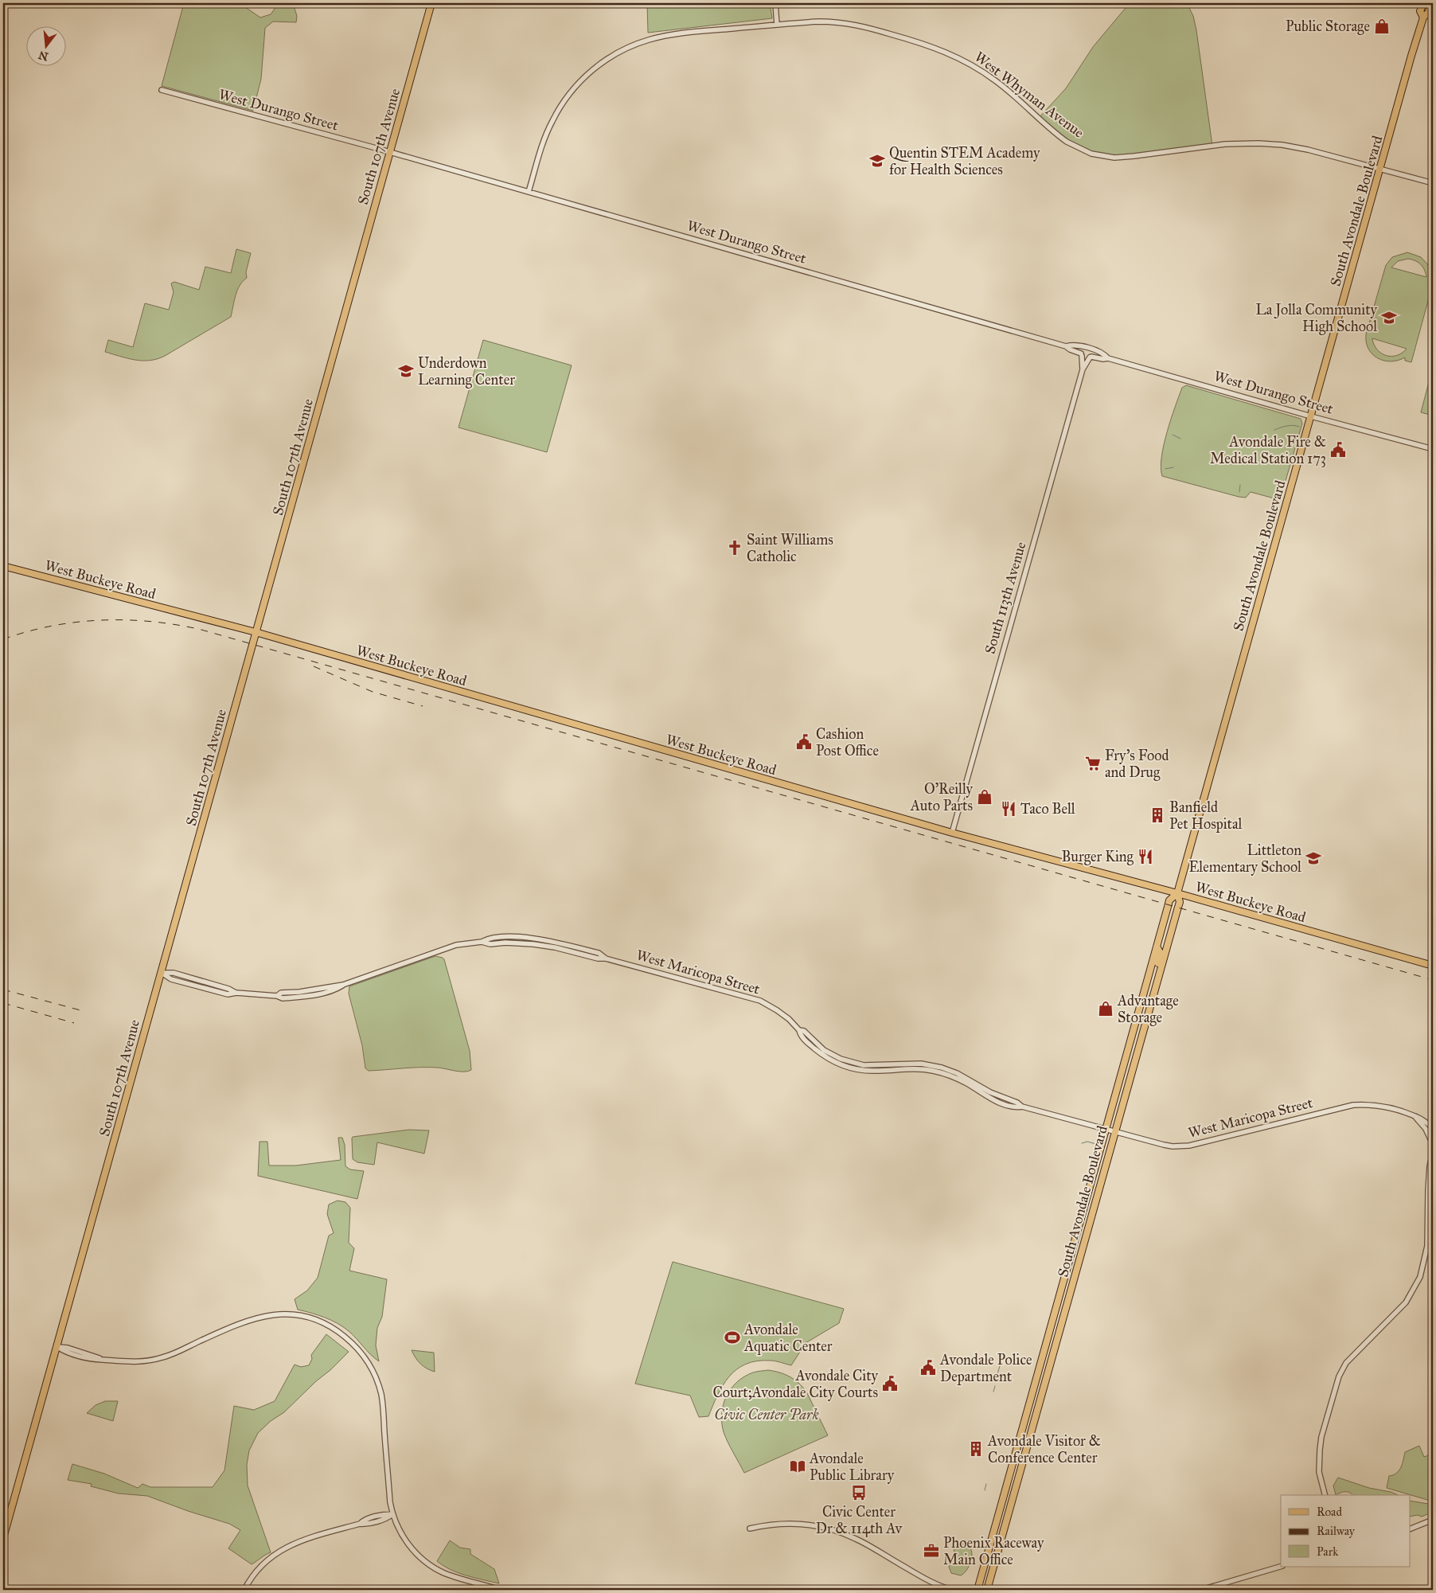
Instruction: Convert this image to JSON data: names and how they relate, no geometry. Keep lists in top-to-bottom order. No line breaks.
{"streets":{"main road":["South 107th Avenue","South Avondale Boulevard","West Buckeye Road"],"street":["West Whyman Avenue","West Durango Street","South 113th Avenue","West Maricopa Street"]},"crossings":[["West Whyman Avenue","West Durango Street"],["West Whyman Avenue","South Avondale Boulevard"],["West Durango Street","South 107th Avenue"],["West Durango Street","South Avondale Boulevard"],["West Durango Street","South 113th Avenue"],["South 107th Avenue","West Buckeye Road"],["South 107th Avenue","West Maricopa Street"],["South Avondale Boulevard","West Buckeye Road"],["South Avondale Boulevard","West Maricopa Street"],["West Buckeye Road","South 113th Avenue"]],"parks":["Civic Center Park"],"places":{"shop":["Public Storage","O'Reilly Auto Parts","Advantage Storage"],"school or university":["Quentin STEM Academy for Health Sciences","La Jolla Community High School","Underdown Learning Center","Littleton Elementary School"],"public building":["Avondale Fire & Medical Station 173","Cashion Post Office","Avondale Police Department","Avondale City Court;Avondale City Courts"],"church":["Saint Williams Catholic"],"supermarket":["Fry's Food and Drug"],"restaurant":["Taco Bell","Burger King"],"building":["Banfield Pet Hospital","Avondale Visitor & Conference Center"],"sports":["Avondale Aquatic Center"],"library":["Avondale Public Library"],"bus stop":["Civic Center Dr & 114th Av"],"office":["Phoenix Raceway Main Office"]},"legend":["Road","Railway","Park"],"north":"bottom"}
